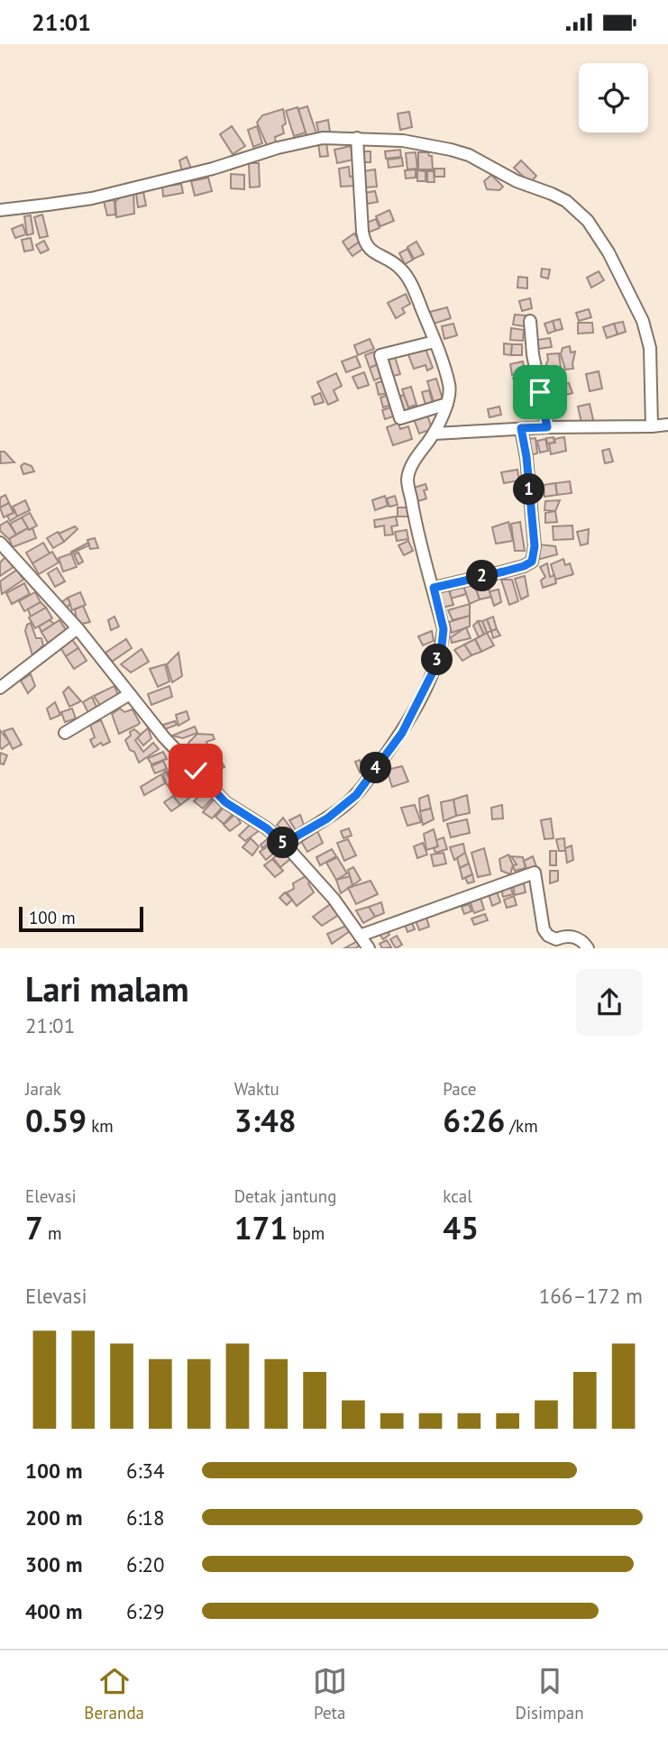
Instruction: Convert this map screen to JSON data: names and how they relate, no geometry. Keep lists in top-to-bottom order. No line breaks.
{"scale_bar":"100 m","page":{"status":"21:01","pins":["1","2","3","4","5"],"scale":"100 m","heading":["Lari malam","21:01"],"stats":[["Jarak","0.59 km"],["Waktu","3:48"],["Pace","6:26 /km"],["Elevasi","7 m"],["Detak jantung","171 bpm"],["kcal","45"]],"chart":["Elevasi","166–172 m"],"list":[{"name":"100 m","note":"6:34"},{"name":"200 m","note":"6:18"},{"name":"300 m","note":"6:20"},{"name":"400 m","note":"6:29"}],"tabs":["Beranda","Peta","Disimpan"]}}
